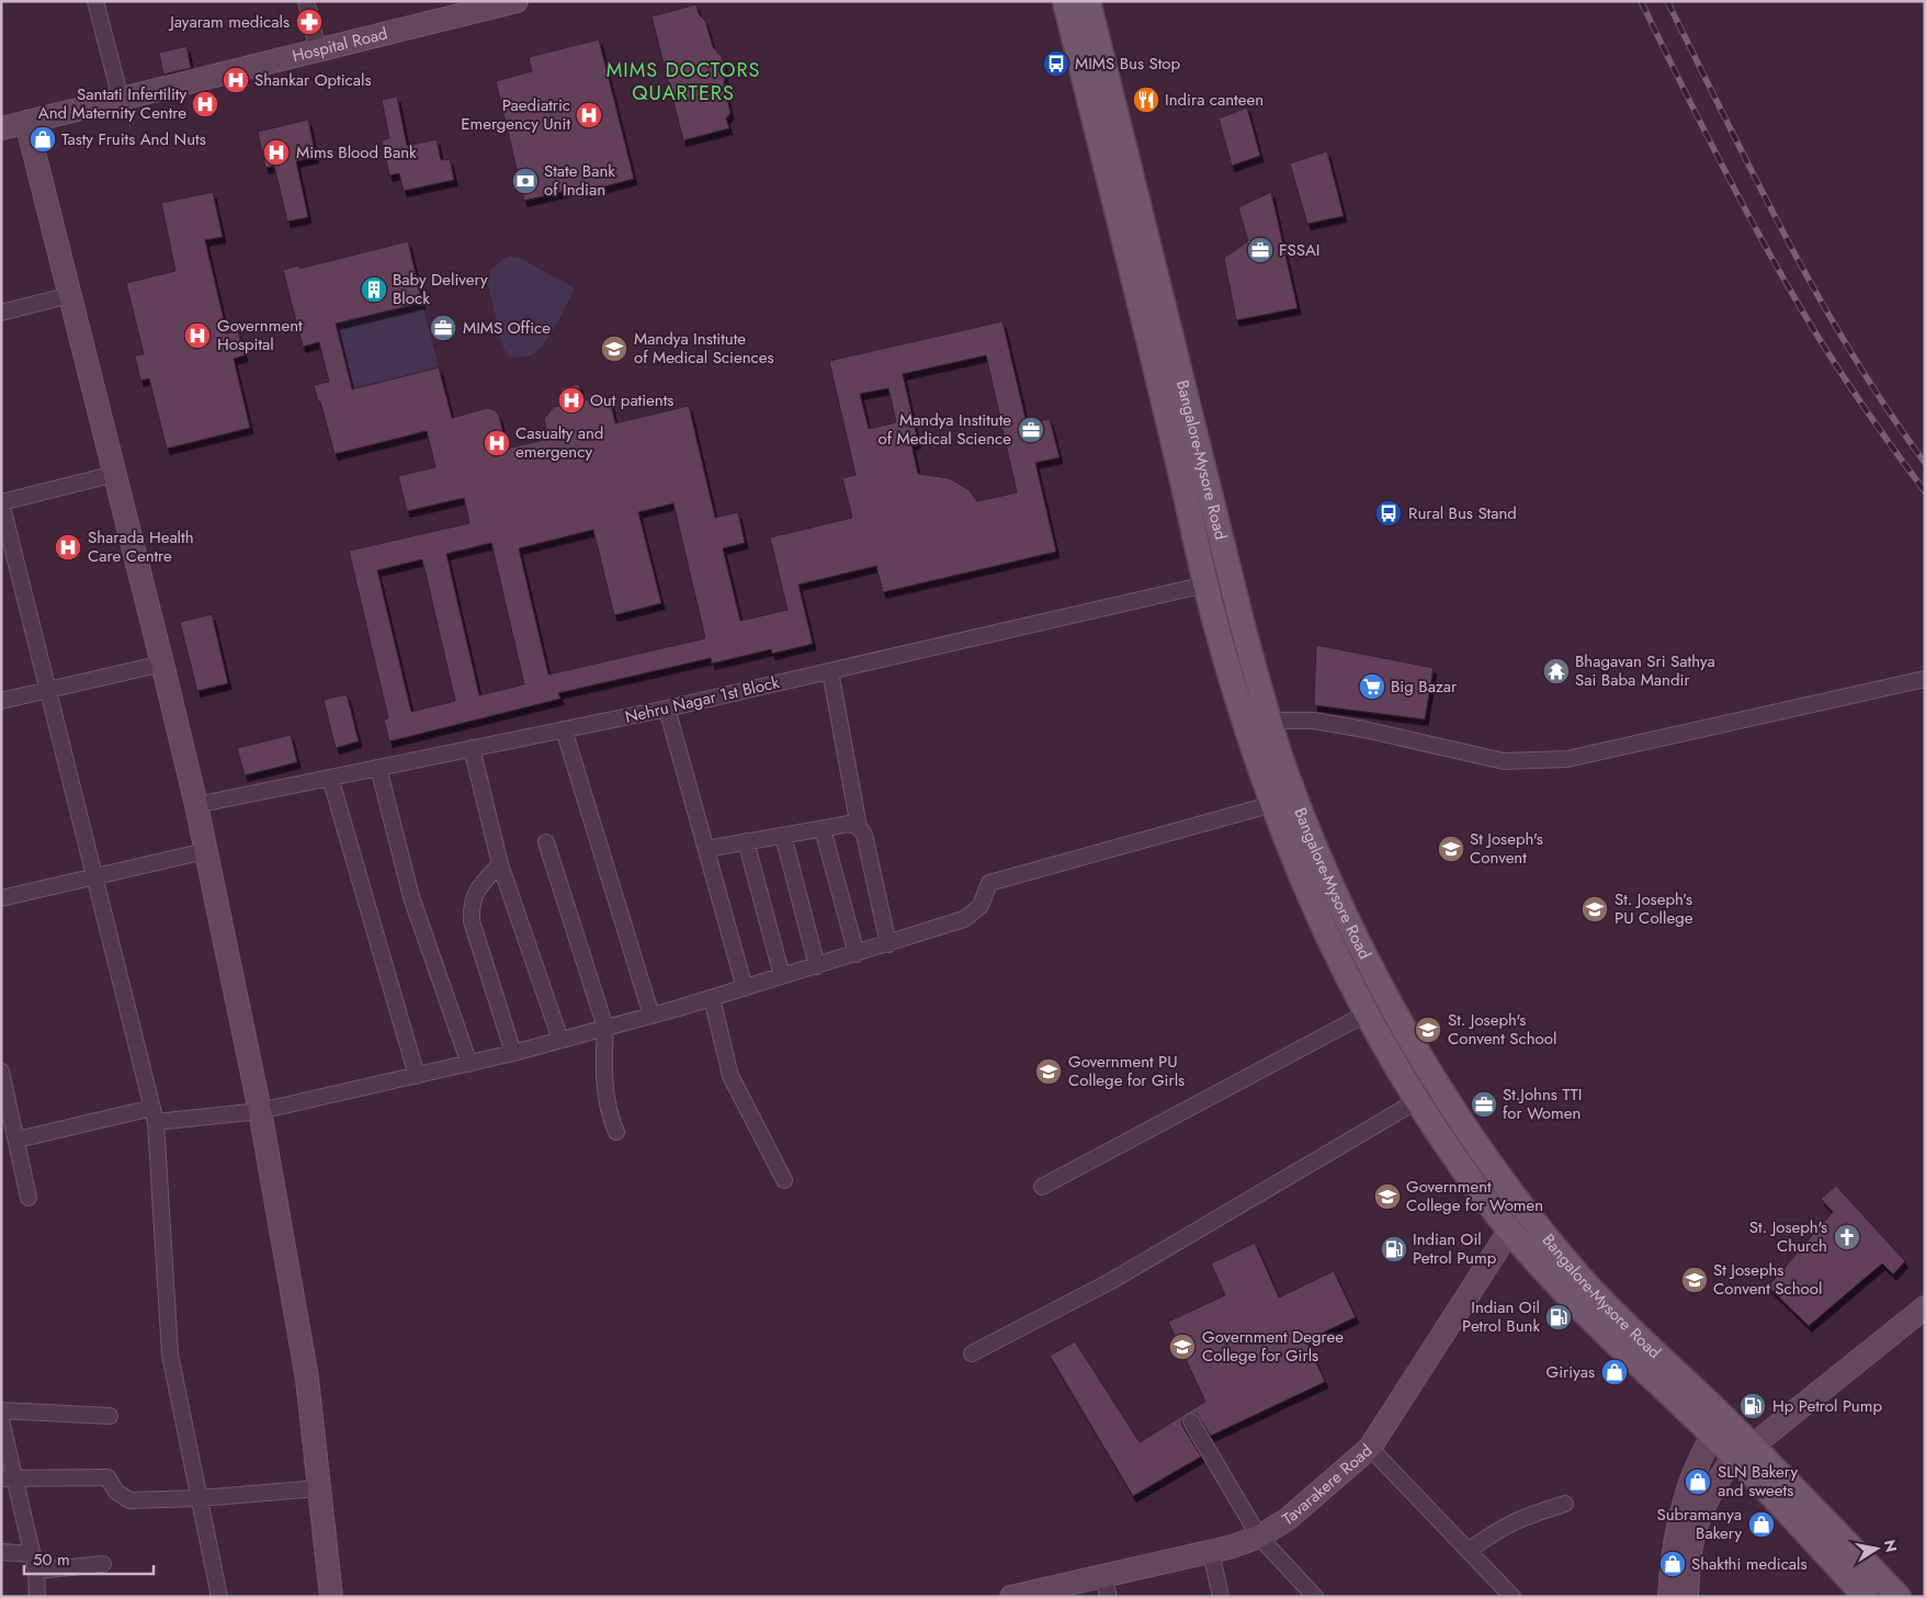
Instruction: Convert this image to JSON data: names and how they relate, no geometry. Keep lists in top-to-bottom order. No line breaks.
{"streets":{"main road":["Bangalore-Mysore Road"],"street":["Hospital Road","Nehru Nagar 1st Block","Tavarakere Road"]},"crossings":[["Bangalore-Mysore Road","Nehru Nagar 1st Block"],["Bangalore-Mysore Road","Tavarakere Road"]],"districts":["MIMS DOCTORS QUARTERS"],"places":{"pharmacy":["Jayaram medicals"],"bus stop":["MIMS Bus Stop","Rural Bus Stand"],"hospital":["Shankar Opticals","Santati Infertility And Maternity Centre","Paediatric Emergency Unit","Mims Blood Bank","Government Hospital","Out patients","Casualty and emergency","Sharada Health Care Centre"],"restaurant":["Indira canteen"],"shop":["Tasty Fruits And Nuts","Giriyas","SLN Bakery and sweets","Subramanya Bakery","Shakthi medicals"],"bank":["State Bank of Indian"],"office":["FSSAI","MIMS Office","Mandya Institute of Medical Science","St.Johns TTI for Women"],"building":["Baby Delivery Block"],"school or university":["Mandya Institute of Medical Sciences","St Joseph's Convent","St. Joseph’s PU College","St. Joseph's Convent School","Government PU College for Girls","Government College for Women","St Josephs Convent School","Government Degree College for Girls"],"temple":["Bhagavan Sri Sathya Sai Baba Mandir"],"supermarket":["Big Bazar"],"church":["St. Joseph's Church"],"fuel station":["Indian Oil Petrol Pump","Indian Oil Petrol Bunk","Hp Petrol Pump"]},"scale_bar":"50 m","north":"right"}
